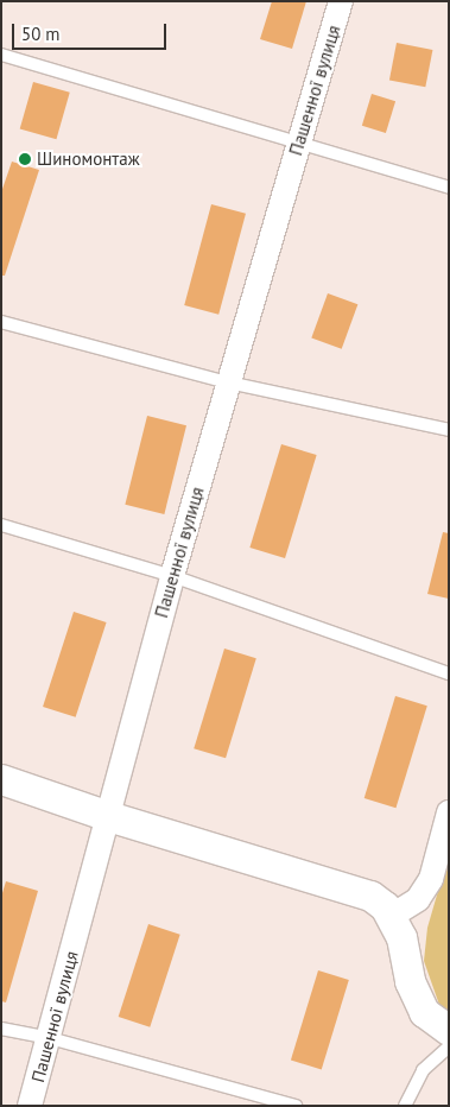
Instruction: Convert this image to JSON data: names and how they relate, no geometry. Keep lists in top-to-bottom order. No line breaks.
{"streets":{"street":["Пашенної вулиця"]},"places":["Шиномонтаж"],"scale_bar":"50 m"}
